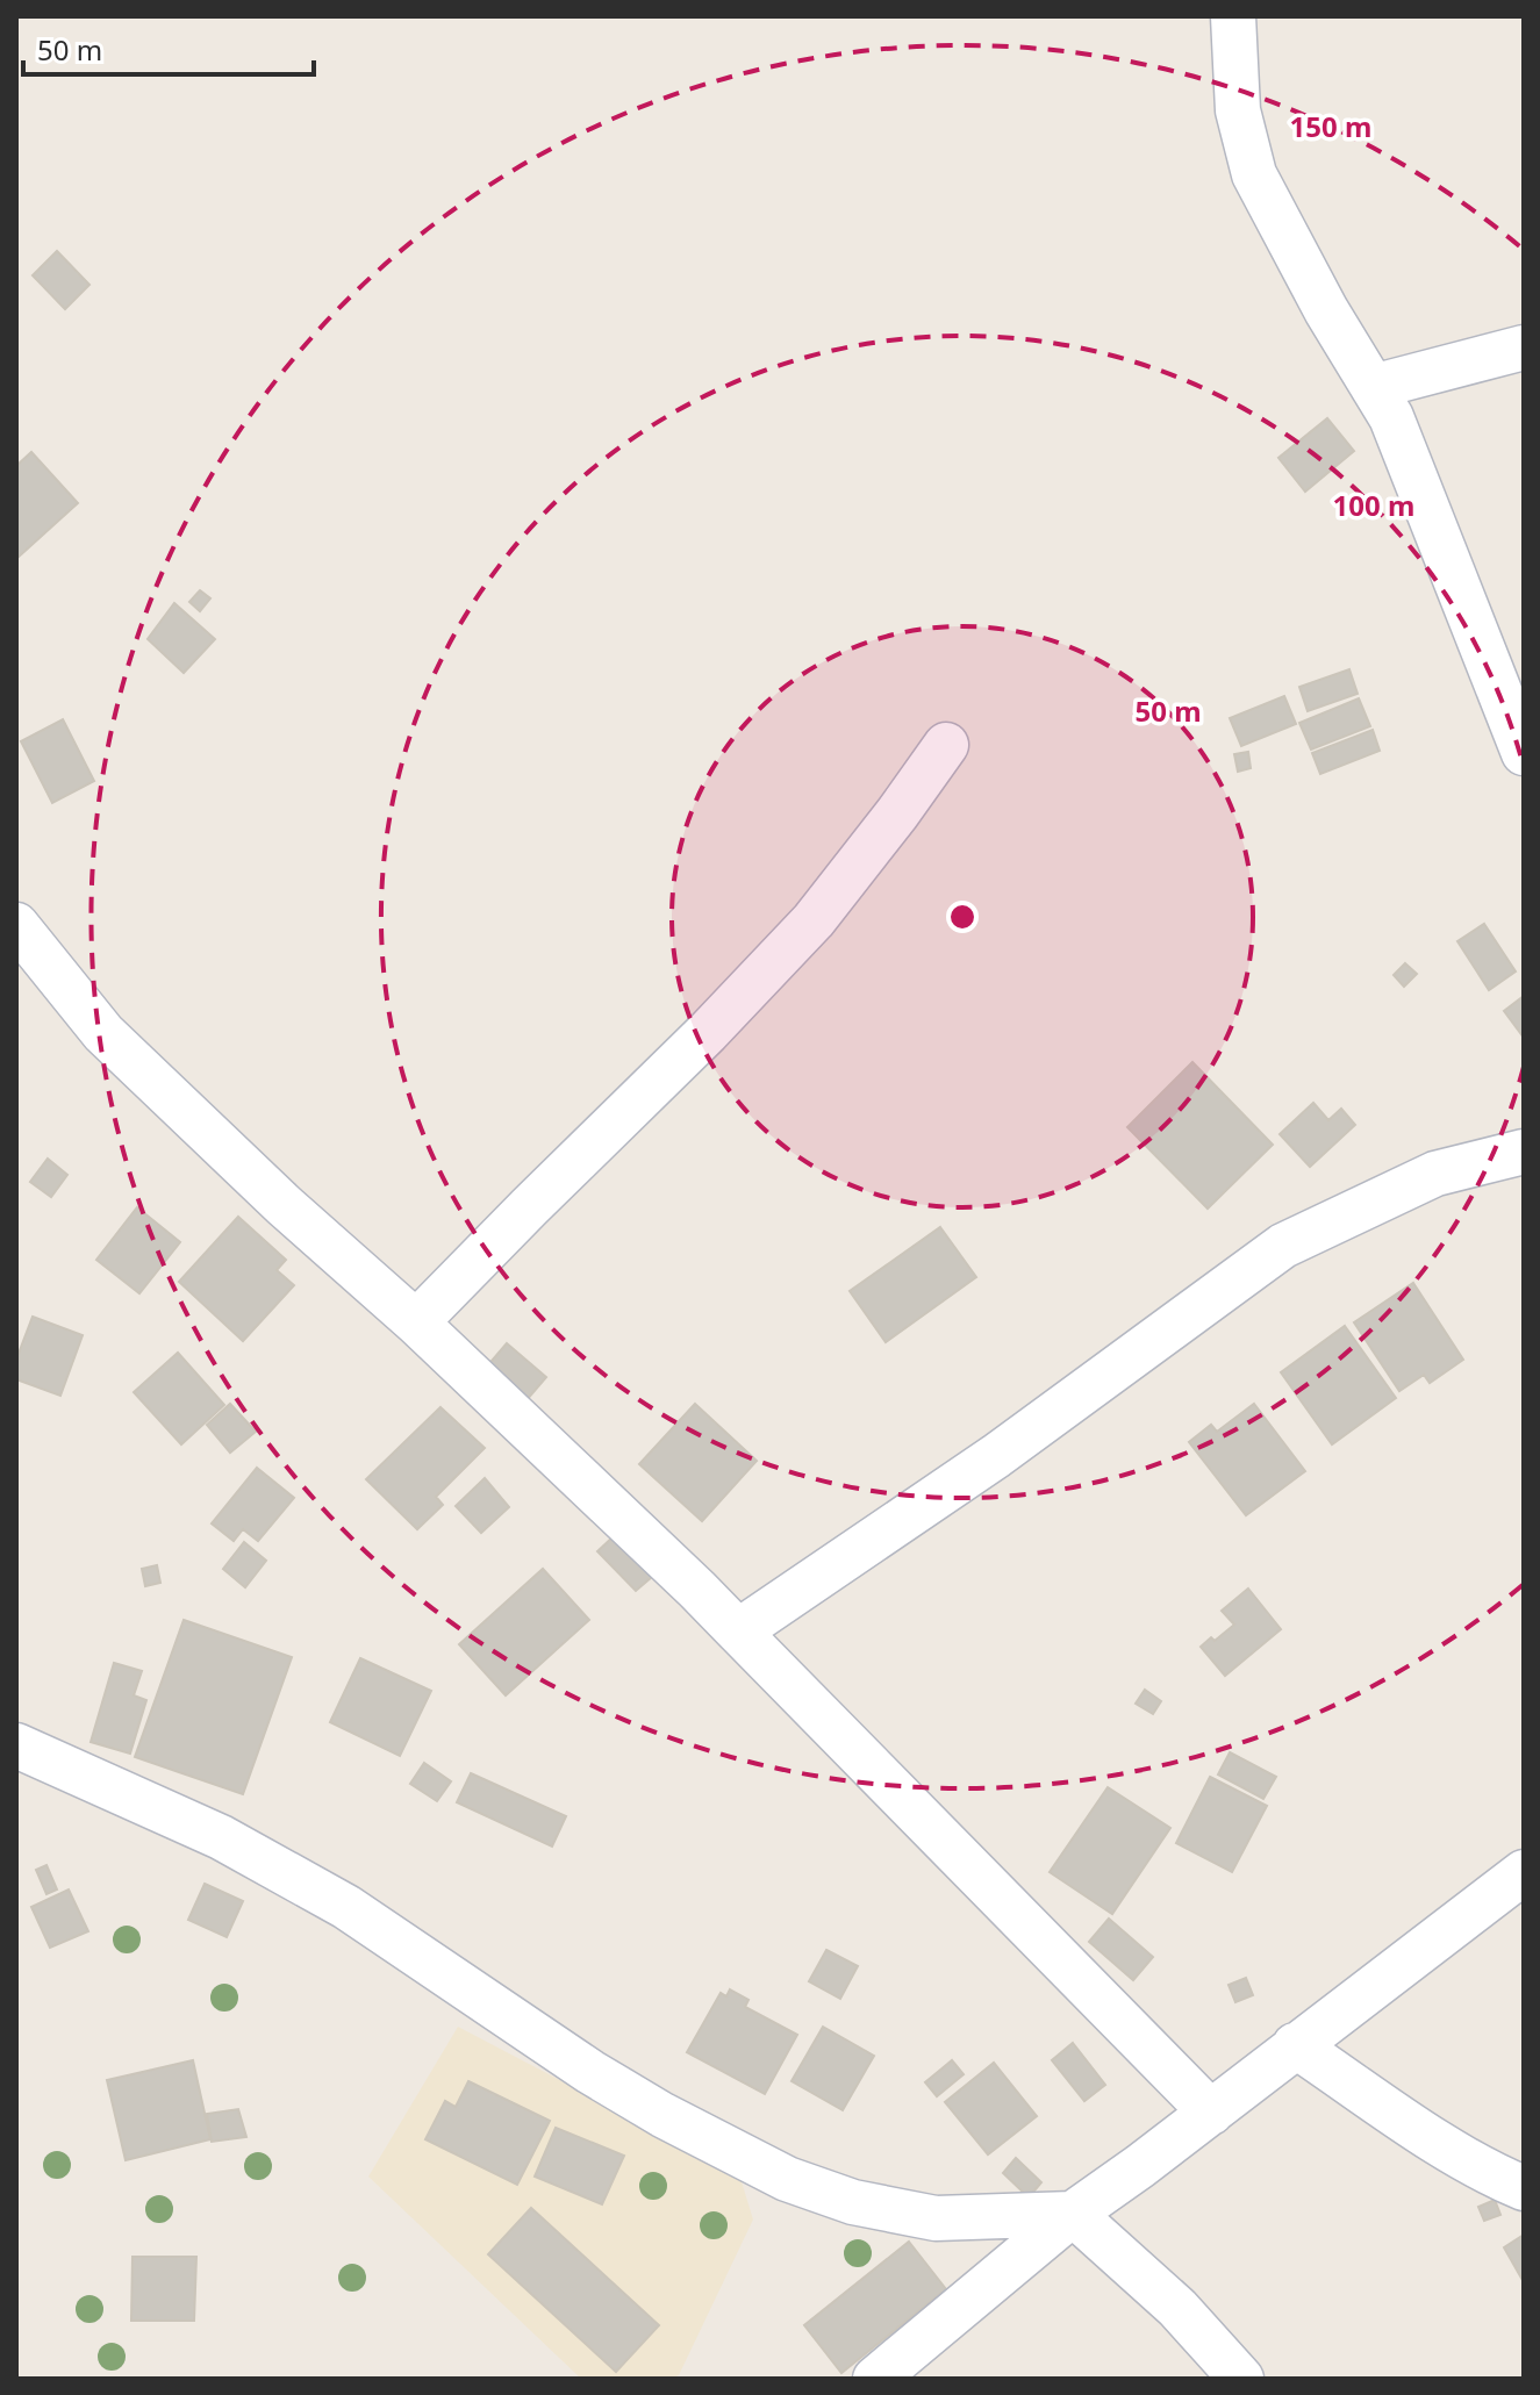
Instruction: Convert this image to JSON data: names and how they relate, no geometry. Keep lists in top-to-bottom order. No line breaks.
{"scale_bar":"50 m","rings":["150 m","100 m","50 m"]}
